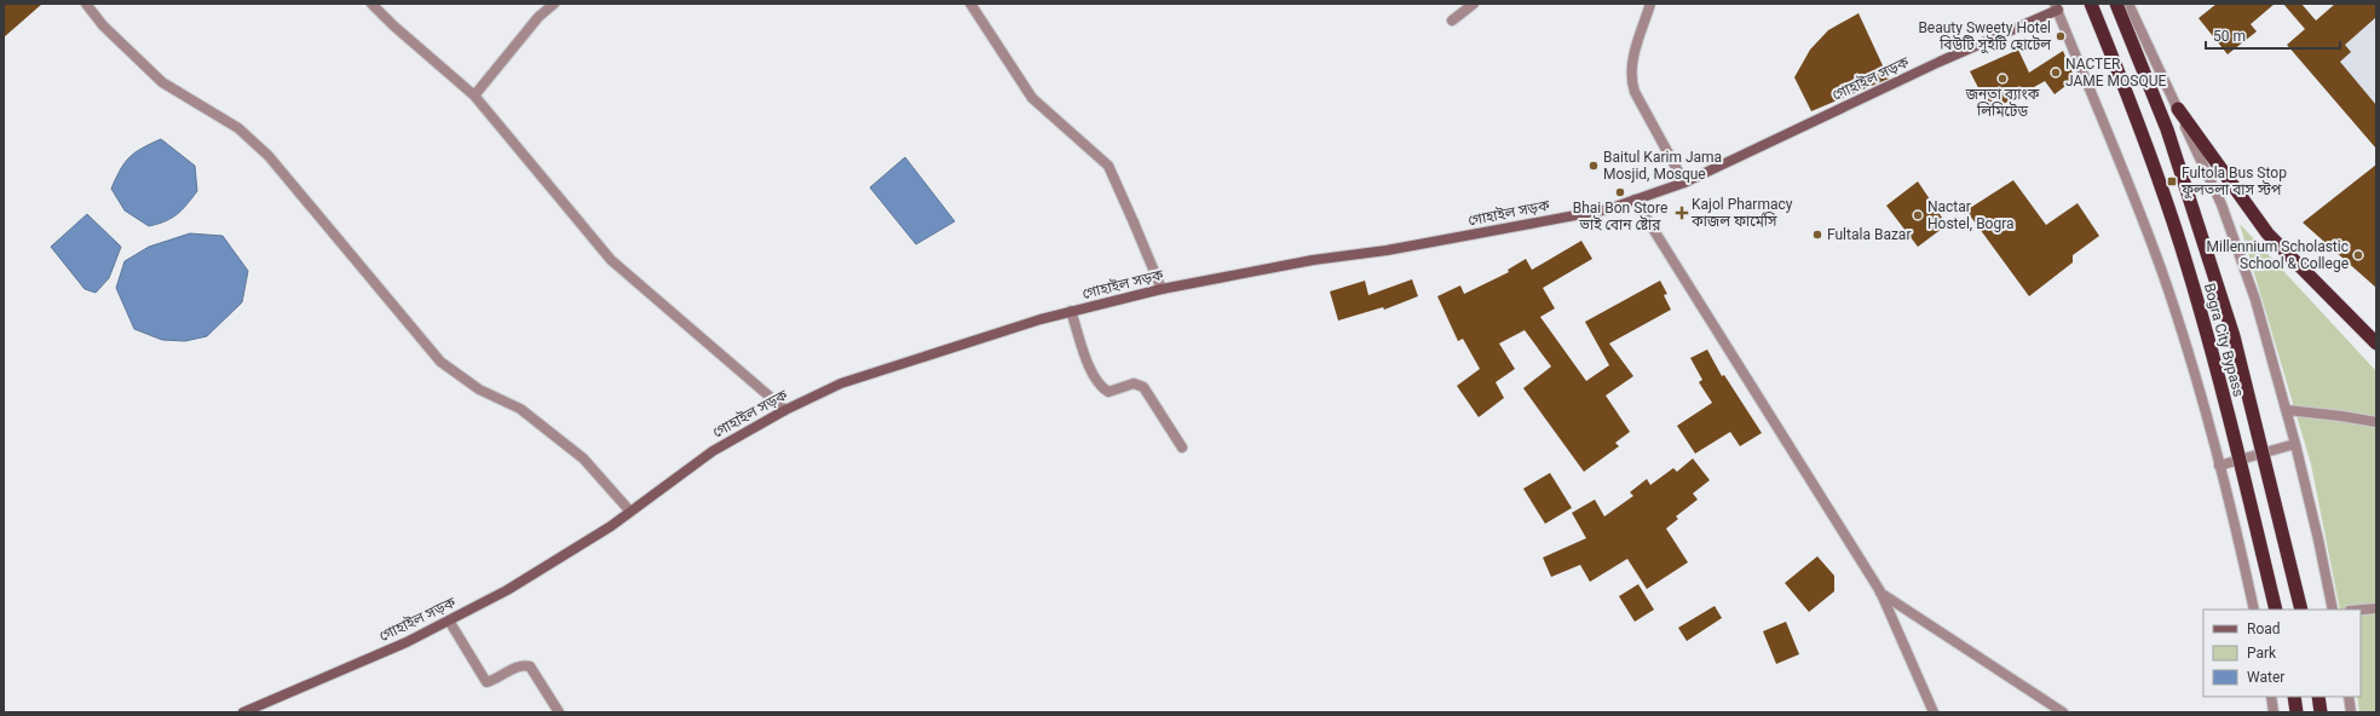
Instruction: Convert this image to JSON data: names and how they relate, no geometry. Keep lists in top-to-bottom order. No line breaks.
{"streets":{"highway":["Bogra City Bypass"],"main road":["গোহাইল সড়ক"]},"places":{"other":["Beauty Sweety Hotel বিউটি সুইটি হোটেল","NACTER JAME MOSQUE","জনতা ব্যাংক লিমিটেড","Baitul Karim Jama Mosjid, Mosque","Bhai Bon Store ভাই বোন ষ্টোর","Nactar Hostel, Bogra","Fultala Bazar","Millennium Scholastic School & College"],"transit":["Fultola Bus Stop ফুলতলা বাস স্টপ"],"health":["Kajol Pharmacy কাজল ফার্মেসি"]},"legend":["Road","Park","Water"],"scale_bar":"50 m"}
